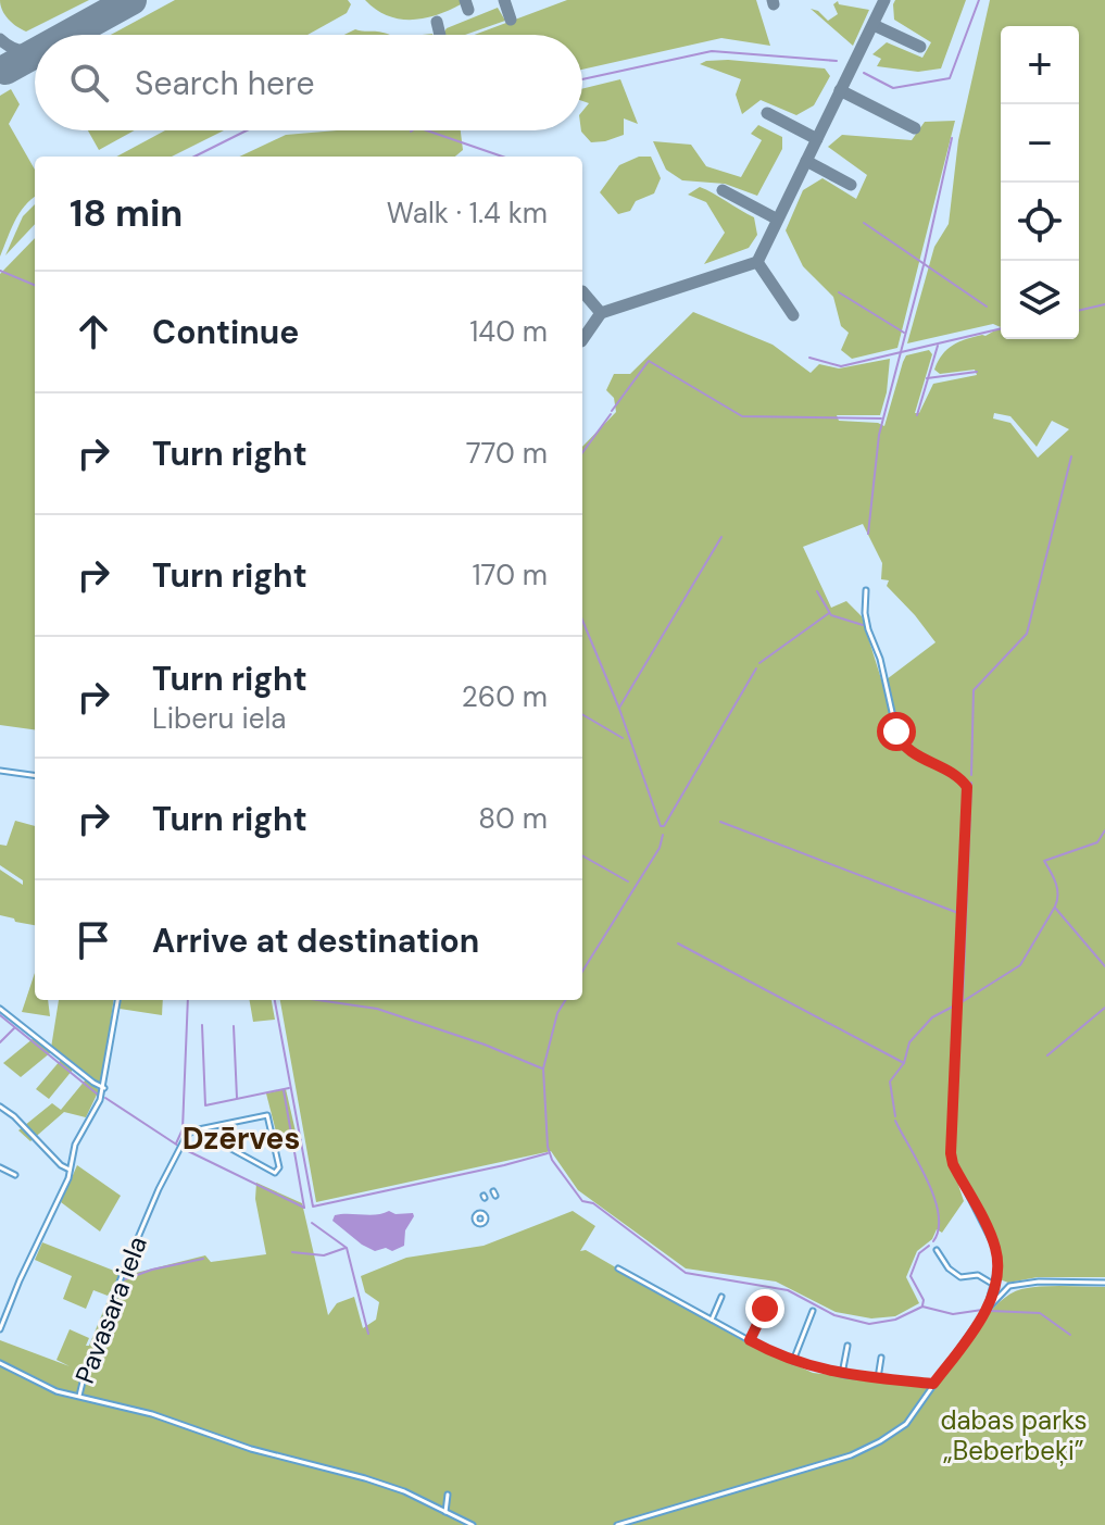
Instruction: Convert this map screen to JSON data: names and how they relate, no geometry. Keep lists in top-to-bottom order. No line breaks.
{"streets":{"street":["Pavasara iela"]},"districts":["Dzērves"],"parks":["dabas parks „Beberbeķi”"],"page":{"map_buttons":["+","−"],"search":"Search here","heading":["18 min","Walk · 1.4 km"],"list":[["Continue","140 m"],["Turn right","770 m"],["Turn right","170 m"],["Turn right","Liberu iela","260 m"],["Turn right","80 m"],"Arrive at destination"]}}
